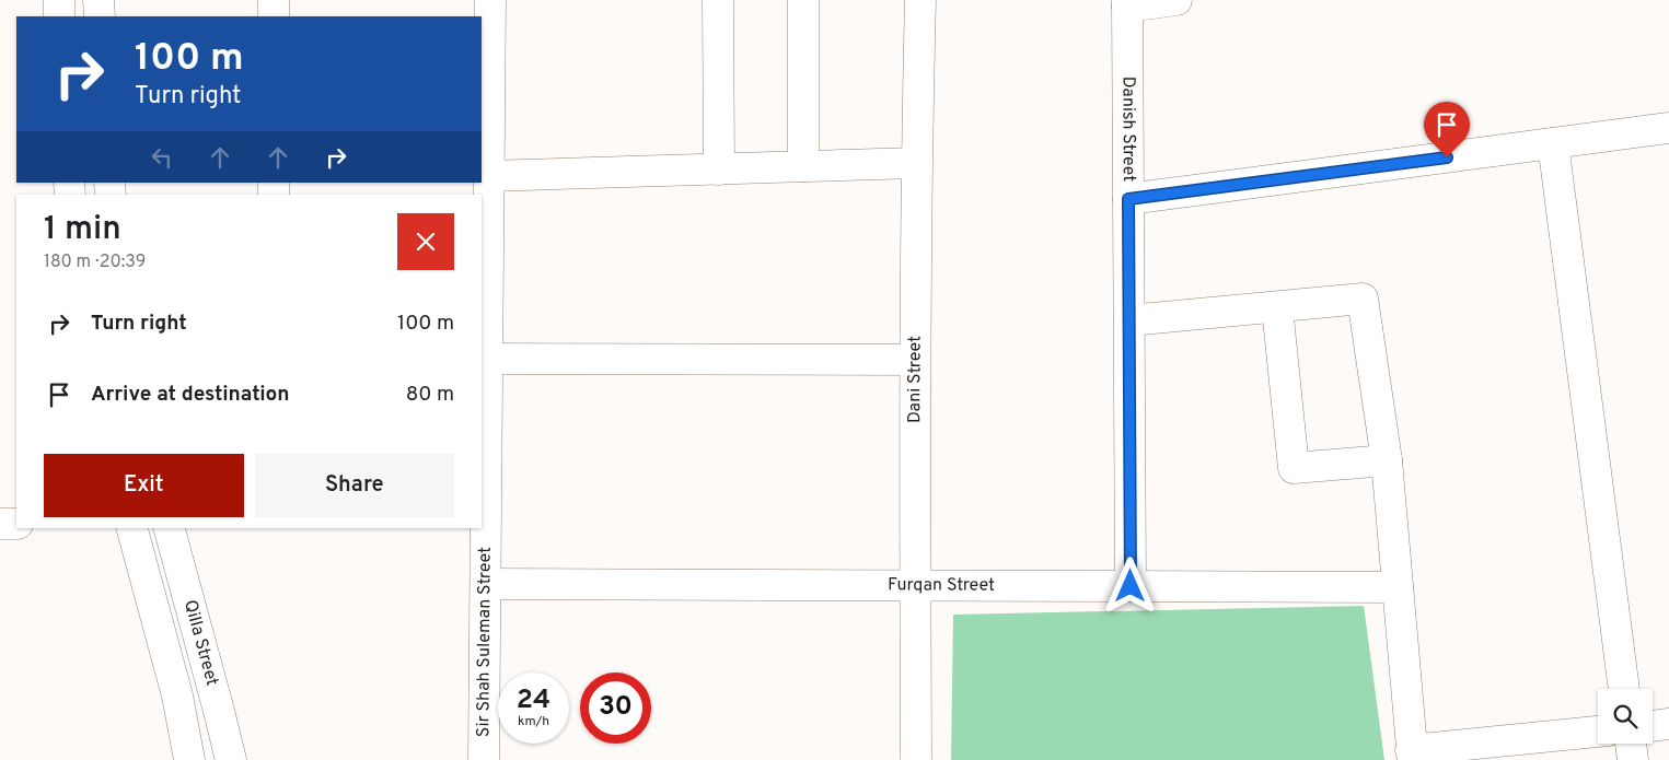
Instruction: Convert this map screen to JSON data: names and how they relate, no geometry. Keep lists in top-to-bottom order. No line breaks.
{"streets":{"street":["Danish Street","Dani Street","Furqan Street","Sir Shah Suleman Street","Qilla Street"]},"crossings":[["Danish Street","Furqan Street"],["Dani Street","Furqan Street"],["Furqan Street","Sir Shah Suleman Street"]],"page":{"turn":["100 m","Turn right"],"heading":["1 min","180 m · 20:39"],"list":[{"name":"Turn right","value":"100 m"},{"name":"Arrive at destination","value":"80 m"}],"buttons":["Exit","Share"],"speed":"24 km/h","limit":"30"}}
